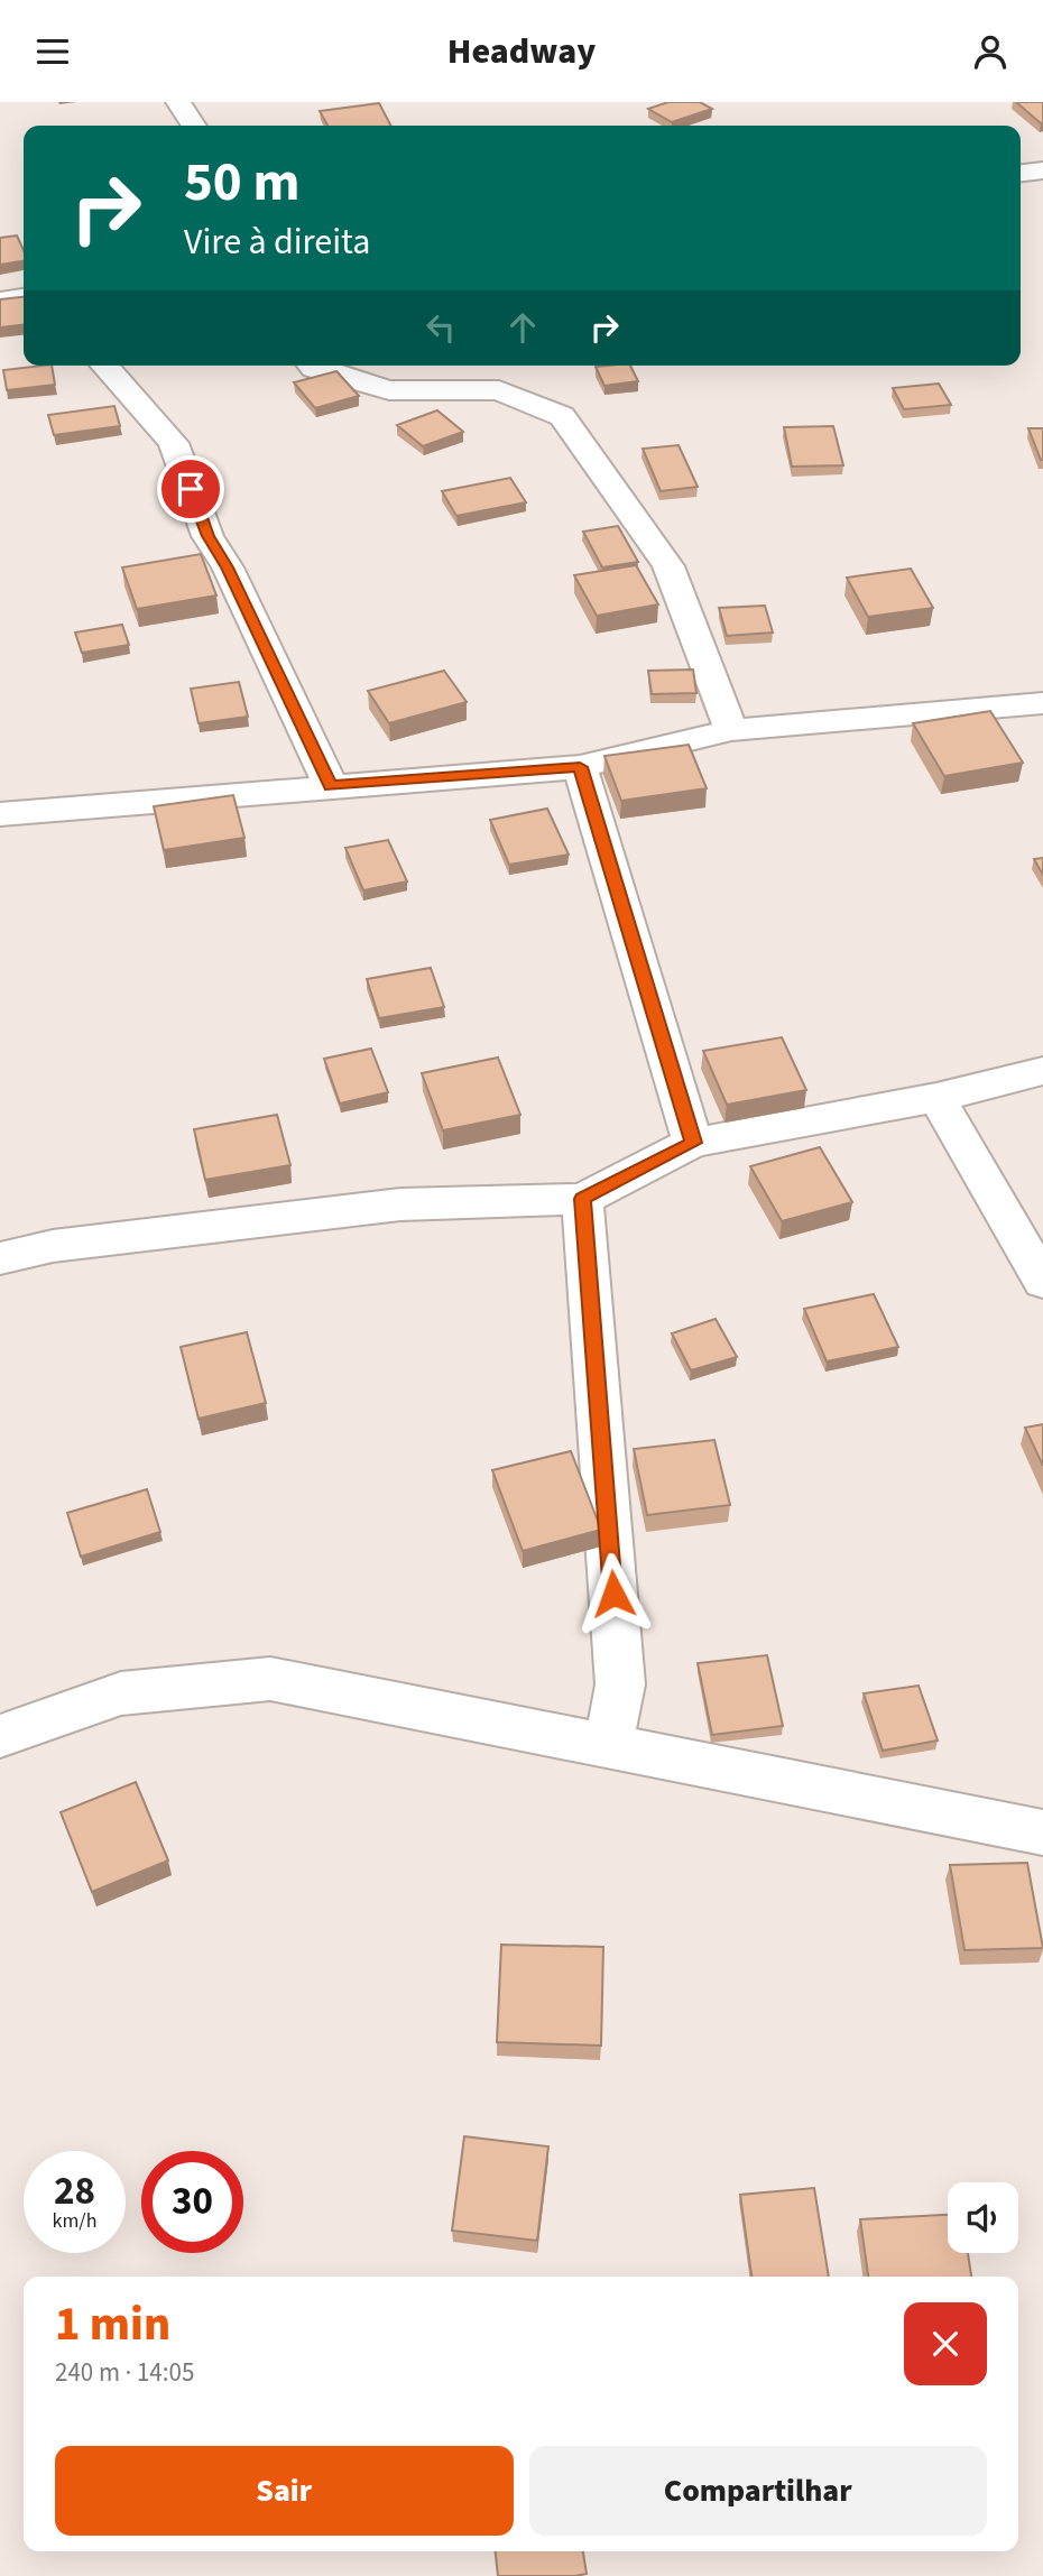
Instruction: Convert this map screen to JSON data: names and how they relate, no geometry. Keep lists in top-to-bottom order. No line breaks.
{"page":{"header":"Headway","turn":["50 m","Vire à direita"],"speed":"28 km/h","limit":"30","heading":["1 min","240 m · 14:05"],"buttons":["Sair","Compartilhar"]}}
